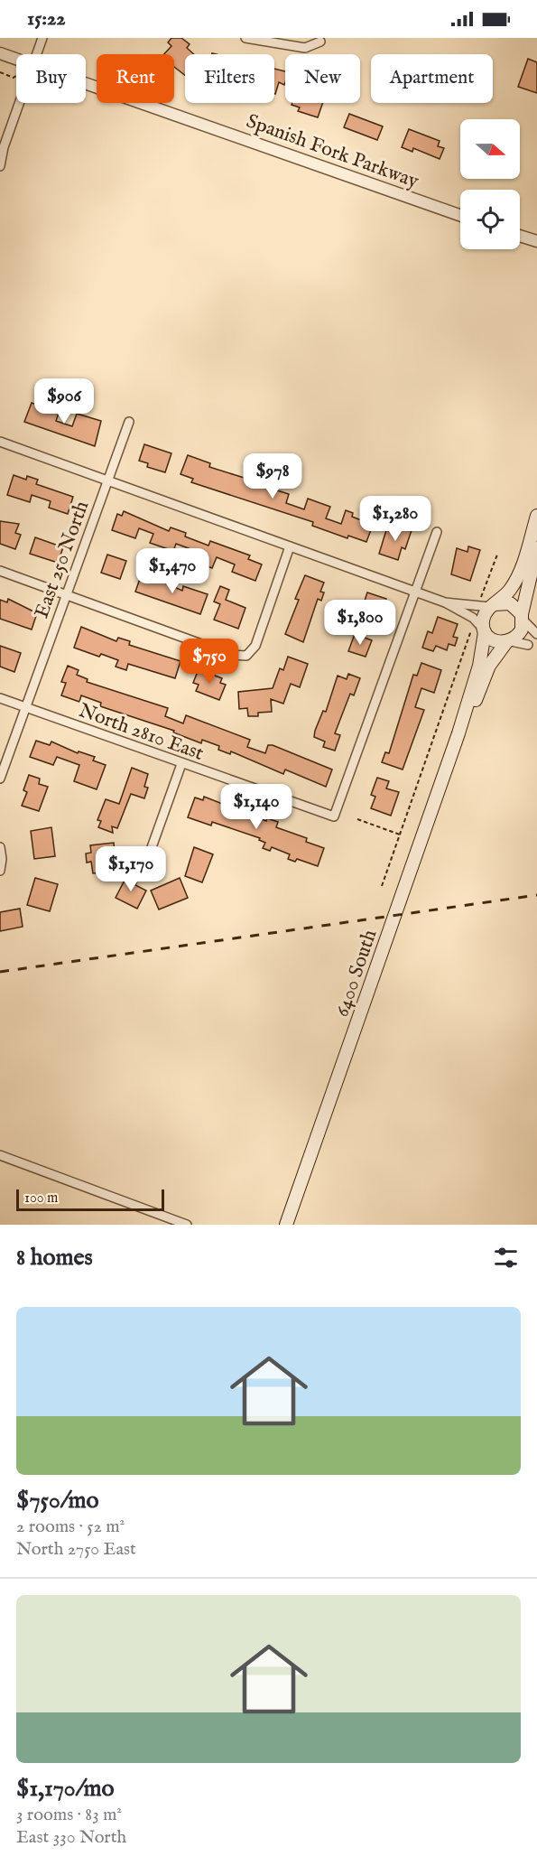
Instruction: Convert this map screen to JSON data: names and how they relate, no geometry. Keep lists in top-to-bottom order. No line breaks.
{"streets":{"main road":["6400 South"],"street":["Spanish Fork Parkway","East 250 North","North 2810 East"]},"crossings":[["East 250 North","North 2810 East"]],"scale_bar":"100 m","north":"right","page":{"status":"15:22","chip":["Buy","Rent","Filters","New","Apartment"],"price":["$906","$978","$1,280","$1,470","$1,800","$750","$1,140","$1,170"],"scale":"100 m","heading":"8 homes","list":[{"name":"$750/mo","note":"2 rooms · 52 m² · North 2750 East"},{"name":"$1,170/mo","note":"3 rooms · 83 m² · East 330 North"}]}}
